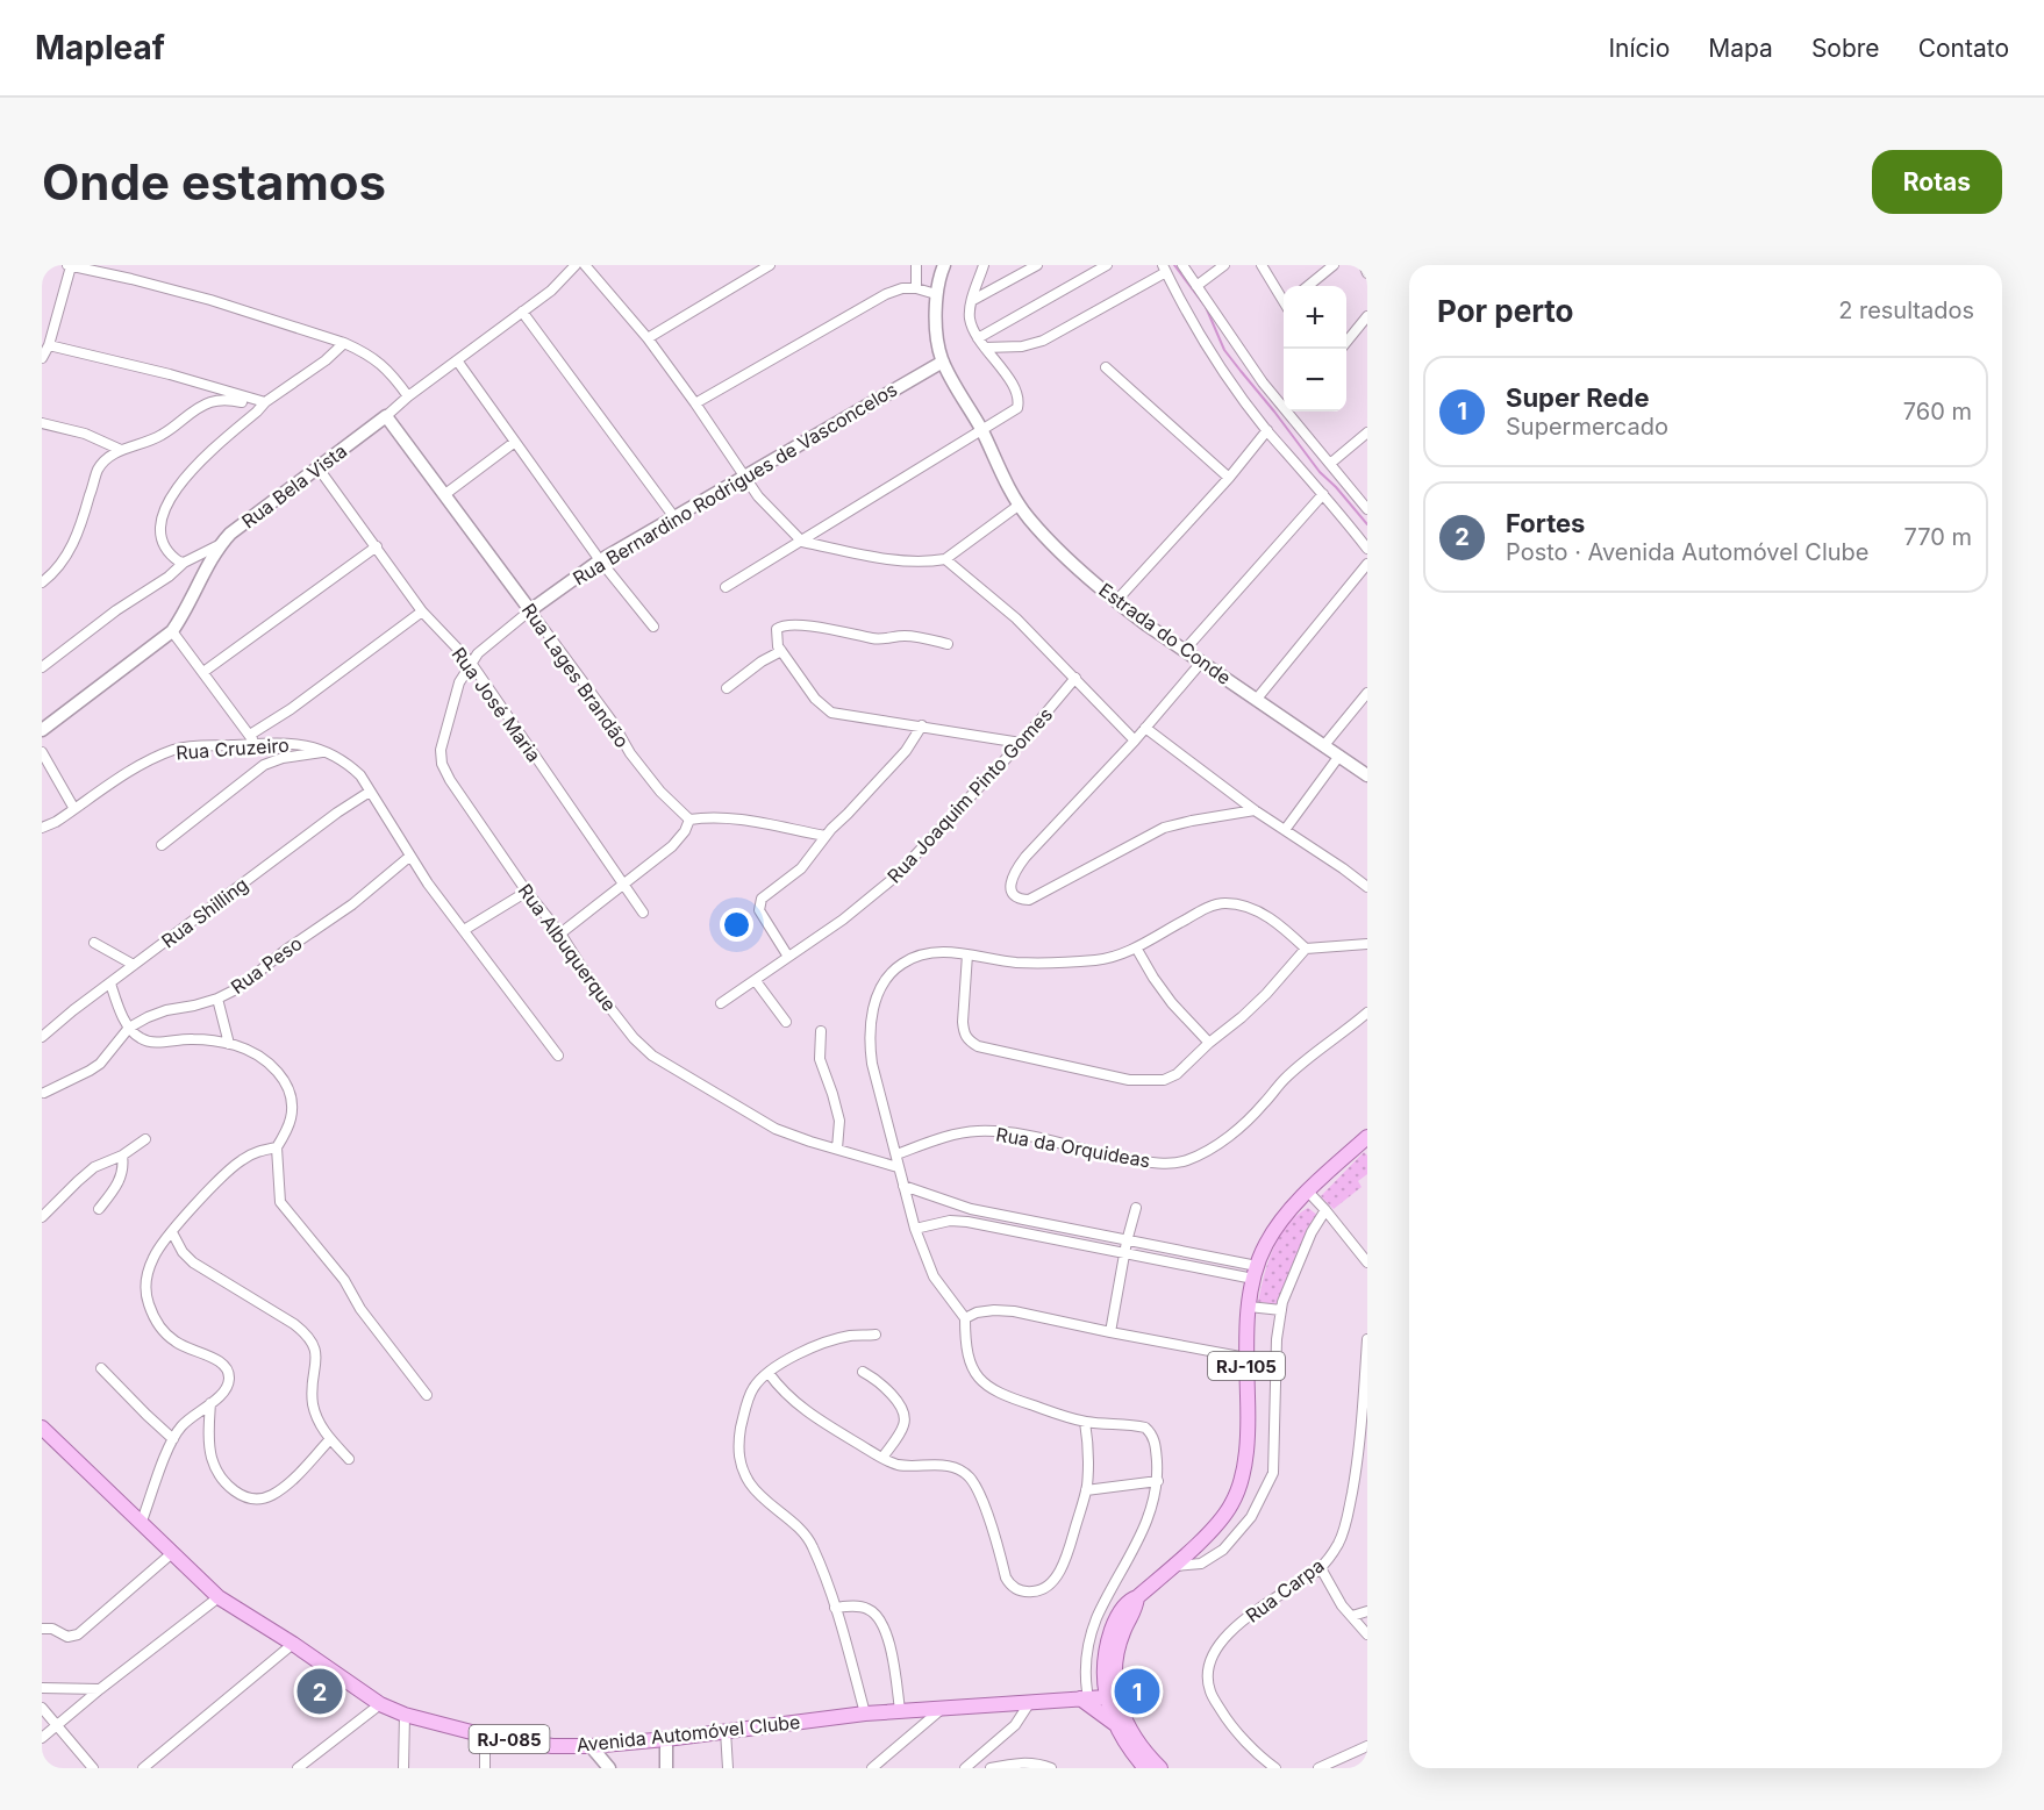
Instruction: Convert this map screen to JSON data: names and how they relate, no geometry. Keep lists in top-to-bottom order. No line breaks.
{"streets":{"main road":["RJ-105","Avenida Automóvel Clube","RJ-085"],"street":["Rua Bernardino Rodrigues de Vasconcelos","Rua Bela Vista","Estrada do Conde","Rua Lages Brandão","Rua José Maria","Rua Cruzeiro","Rua Joaquim Pinto Gomes","Rua Shilling","Rua Albuquerque","Rua Peso","Rua da Orquideas","Rua Carpa"]},"crossings":[["Rua Bernardino Rodrigues de Vasconcelos","Estrada do Conde"],["Rua Bernardino Rodrigues de Vasconcelos","Rua Lages Brandão"],["Rua Bernardino Rodrigues de Vasconcelos","Rua Albuquerque"],["Rua Bela Vista","Rua Lages Brandão"],["Rua Bela Vista","Rua José Maria"],["Rua Lages Brandão","Rua Albuquerque"],["Rua José Maria","Rua Albuquerque"],["Rua Cruzeiro","Rua Shilling"],["Rua Cruzeiro","Rua Peso"]],"page":{"header":"Mapleaf","nav":["Início","Mapa","Sobre","Contato"],"buttons":"Rotas","title":"Onde estamos","heading":["Por perto","2 resultados"],"map_buttons":["+","−"],"list":[{"mark":"1","name":"Super Rede","note":"Supermercado","value":"760 m"},{"mark":"2","name":"Fortes","note":"Posto · Avenida Automóvel Clube","value":"770 m"}],"pins":["1","2"]}}
